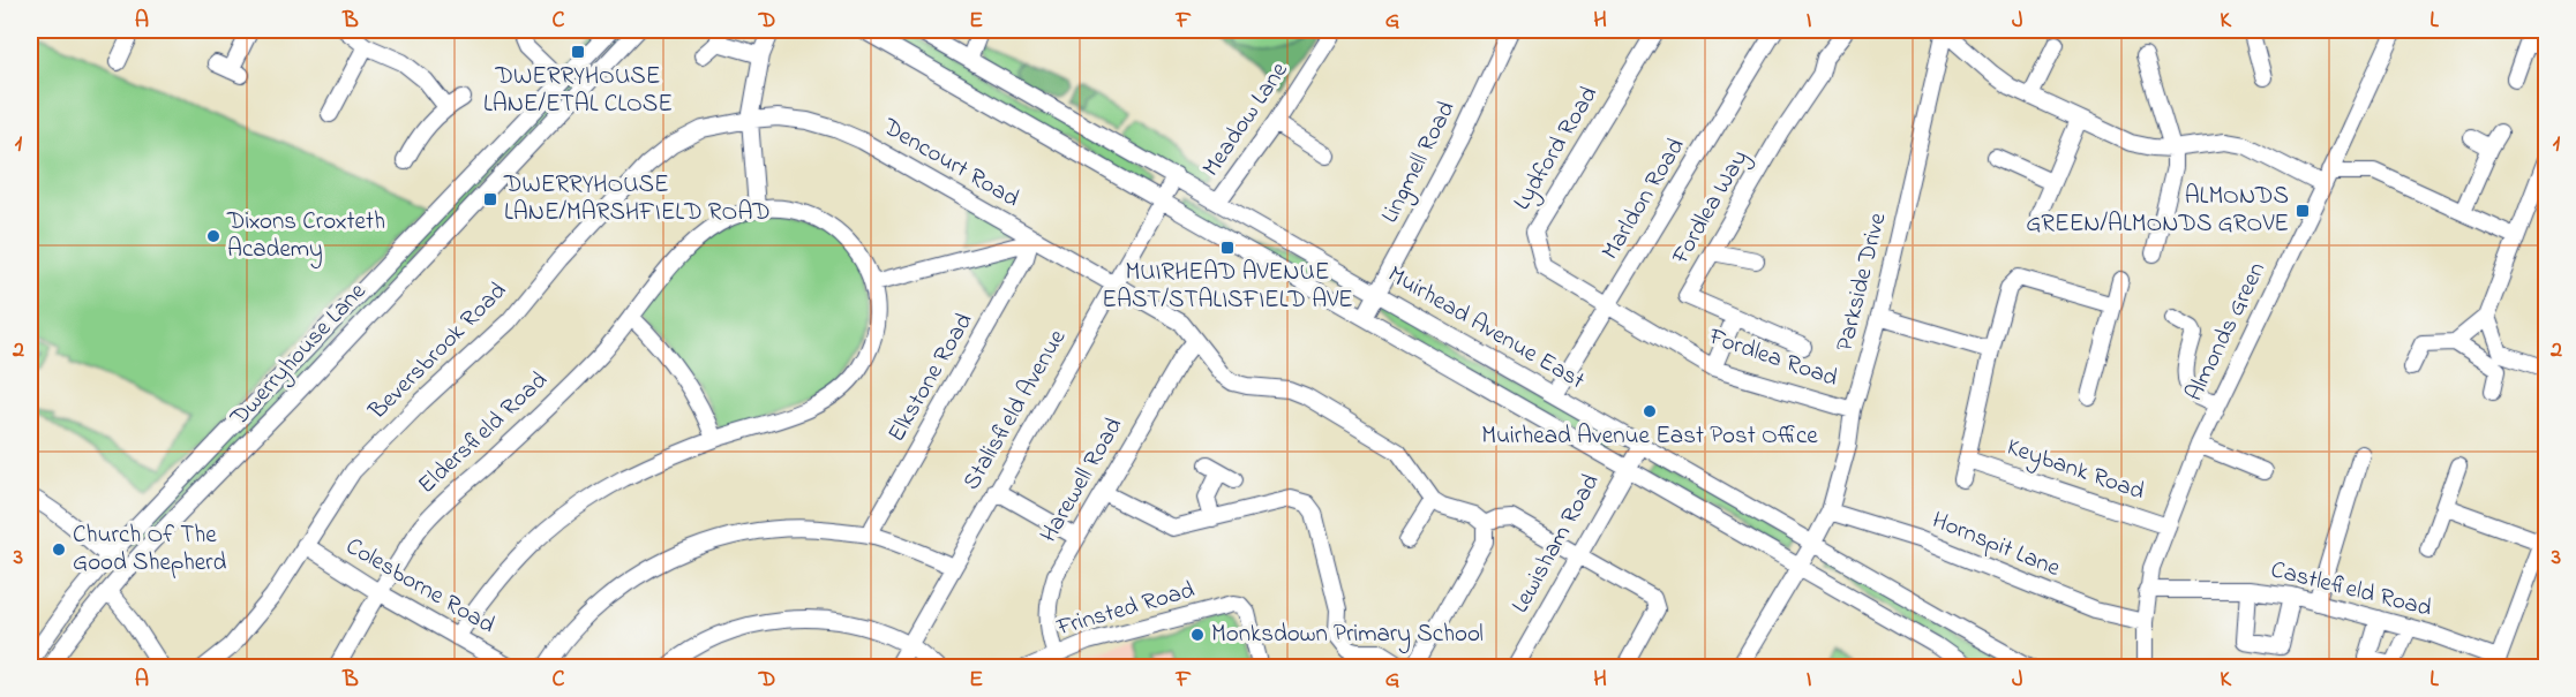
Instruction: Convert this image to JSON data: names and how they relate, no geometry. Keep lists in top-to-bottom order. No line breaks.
{"streets":{"street":["Meadow Lane","Lydford Road","Lingmell Road","Dencourt Road","Marldon Road","Fordlea Way","Parkside Drive","Muirhead Avenue East","Almonds Green","Beversbrook Road","Dwerryhouse Lane","Fordlea Road","Elkstone Road","Stalisfield Avenue","Eldersfield Road","Keybank Road","Harewell Road","Lewisham Road","Hornspit Lane","Colesborne Road","Castlefield Road","Frinsted Road"]},"crossings":[["Meadow Lane","Muirhead Avenue East"],["Lydford Road","Marldon Road"],["Lydford Road","Fordlea Road"],["Lingmell Road","Muirhead Avenue East"],["Dencourt Road","Beversbrook Road"],["Dencourt Road","Elkstone Road"],["Dencourt Road","Stalisfield Avenue"],["Dencourt Road","Harewell Road"],["Marldon Road","Muirhead Avenue East"],["Marldon Road","Fordlea Road"],["Parkside Drive","Muirhead Avenue East"],["Parkside Drive","Fordlea Road"],["Parkside Drive","Hornspit Lane"],["Muirhead Avenue East","Stalisfield Avenue"],["Muirhead Avenue East","Lewisham Road"],["Almonds Green","Keybank Road"],["Almonds Green","Hornspit Lane"],["Almonds Green","Castlefield Road"],["Beversbrook Road","Colesborne Road"],["Eldersfield Road","Colesborne Road"],["Harewell Road","Frinsted Road"]],"places":{"transit":["DWERRYHOUSE LANE/ETAL CLOSE","DWERRYHOUSE LANE/MARSHFIELD ROAD","ALMONDS GREEN/ALMONDS GROVE","MUIRHEAD AVENUE EAST/STALISFIELD AVE"],"other":["Dixons Croxteth Academy","Muirhead Avenue East Post Office","Church Of The Good Shepherd","Monksdown Primary School"]},"grid":{"columns":["A","B","C","D","E","F","G","H","I","J","K","L"],"rows":["1","2","3"]}}
